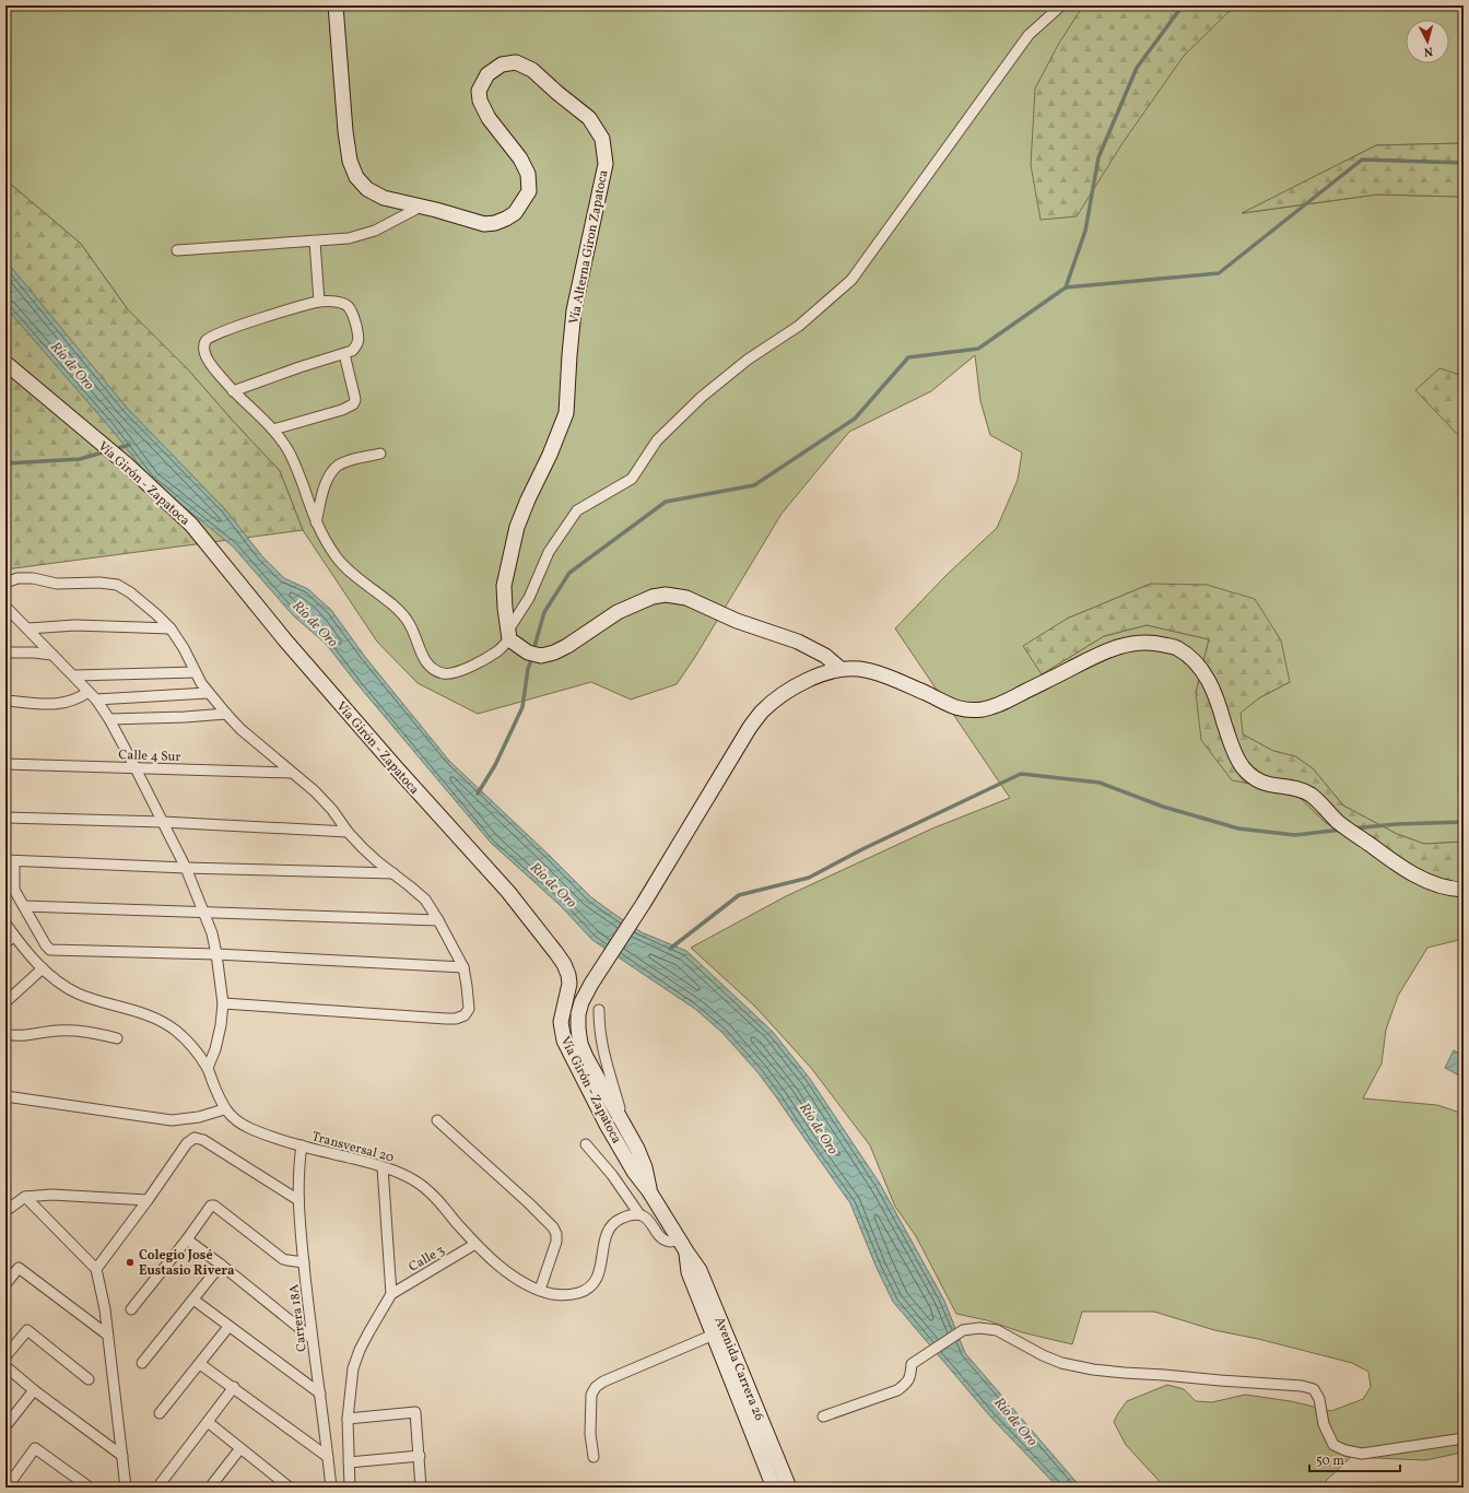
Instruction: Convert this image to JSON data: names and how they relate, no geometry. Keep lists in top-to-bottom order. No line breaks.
{"streets":{"street":["Vía Alterna Giron Zapatoca","Vía Girón - Zapatoca","Calle 4 Sur","Transversal 20","Calle 3","Carrera 18A","Avenida Carrera 26"]},"crossings":[["Vía Girón - Zapatoca","Avenida Carrera 26"],["Transversal 20","Calle 3"],["Transversal 20","Carrera 18A"]],"water":["Río de Oro"],"places":["Colegio José Eustasio Rivera"],"scale_bar":"50 m","north":"bottom"}
